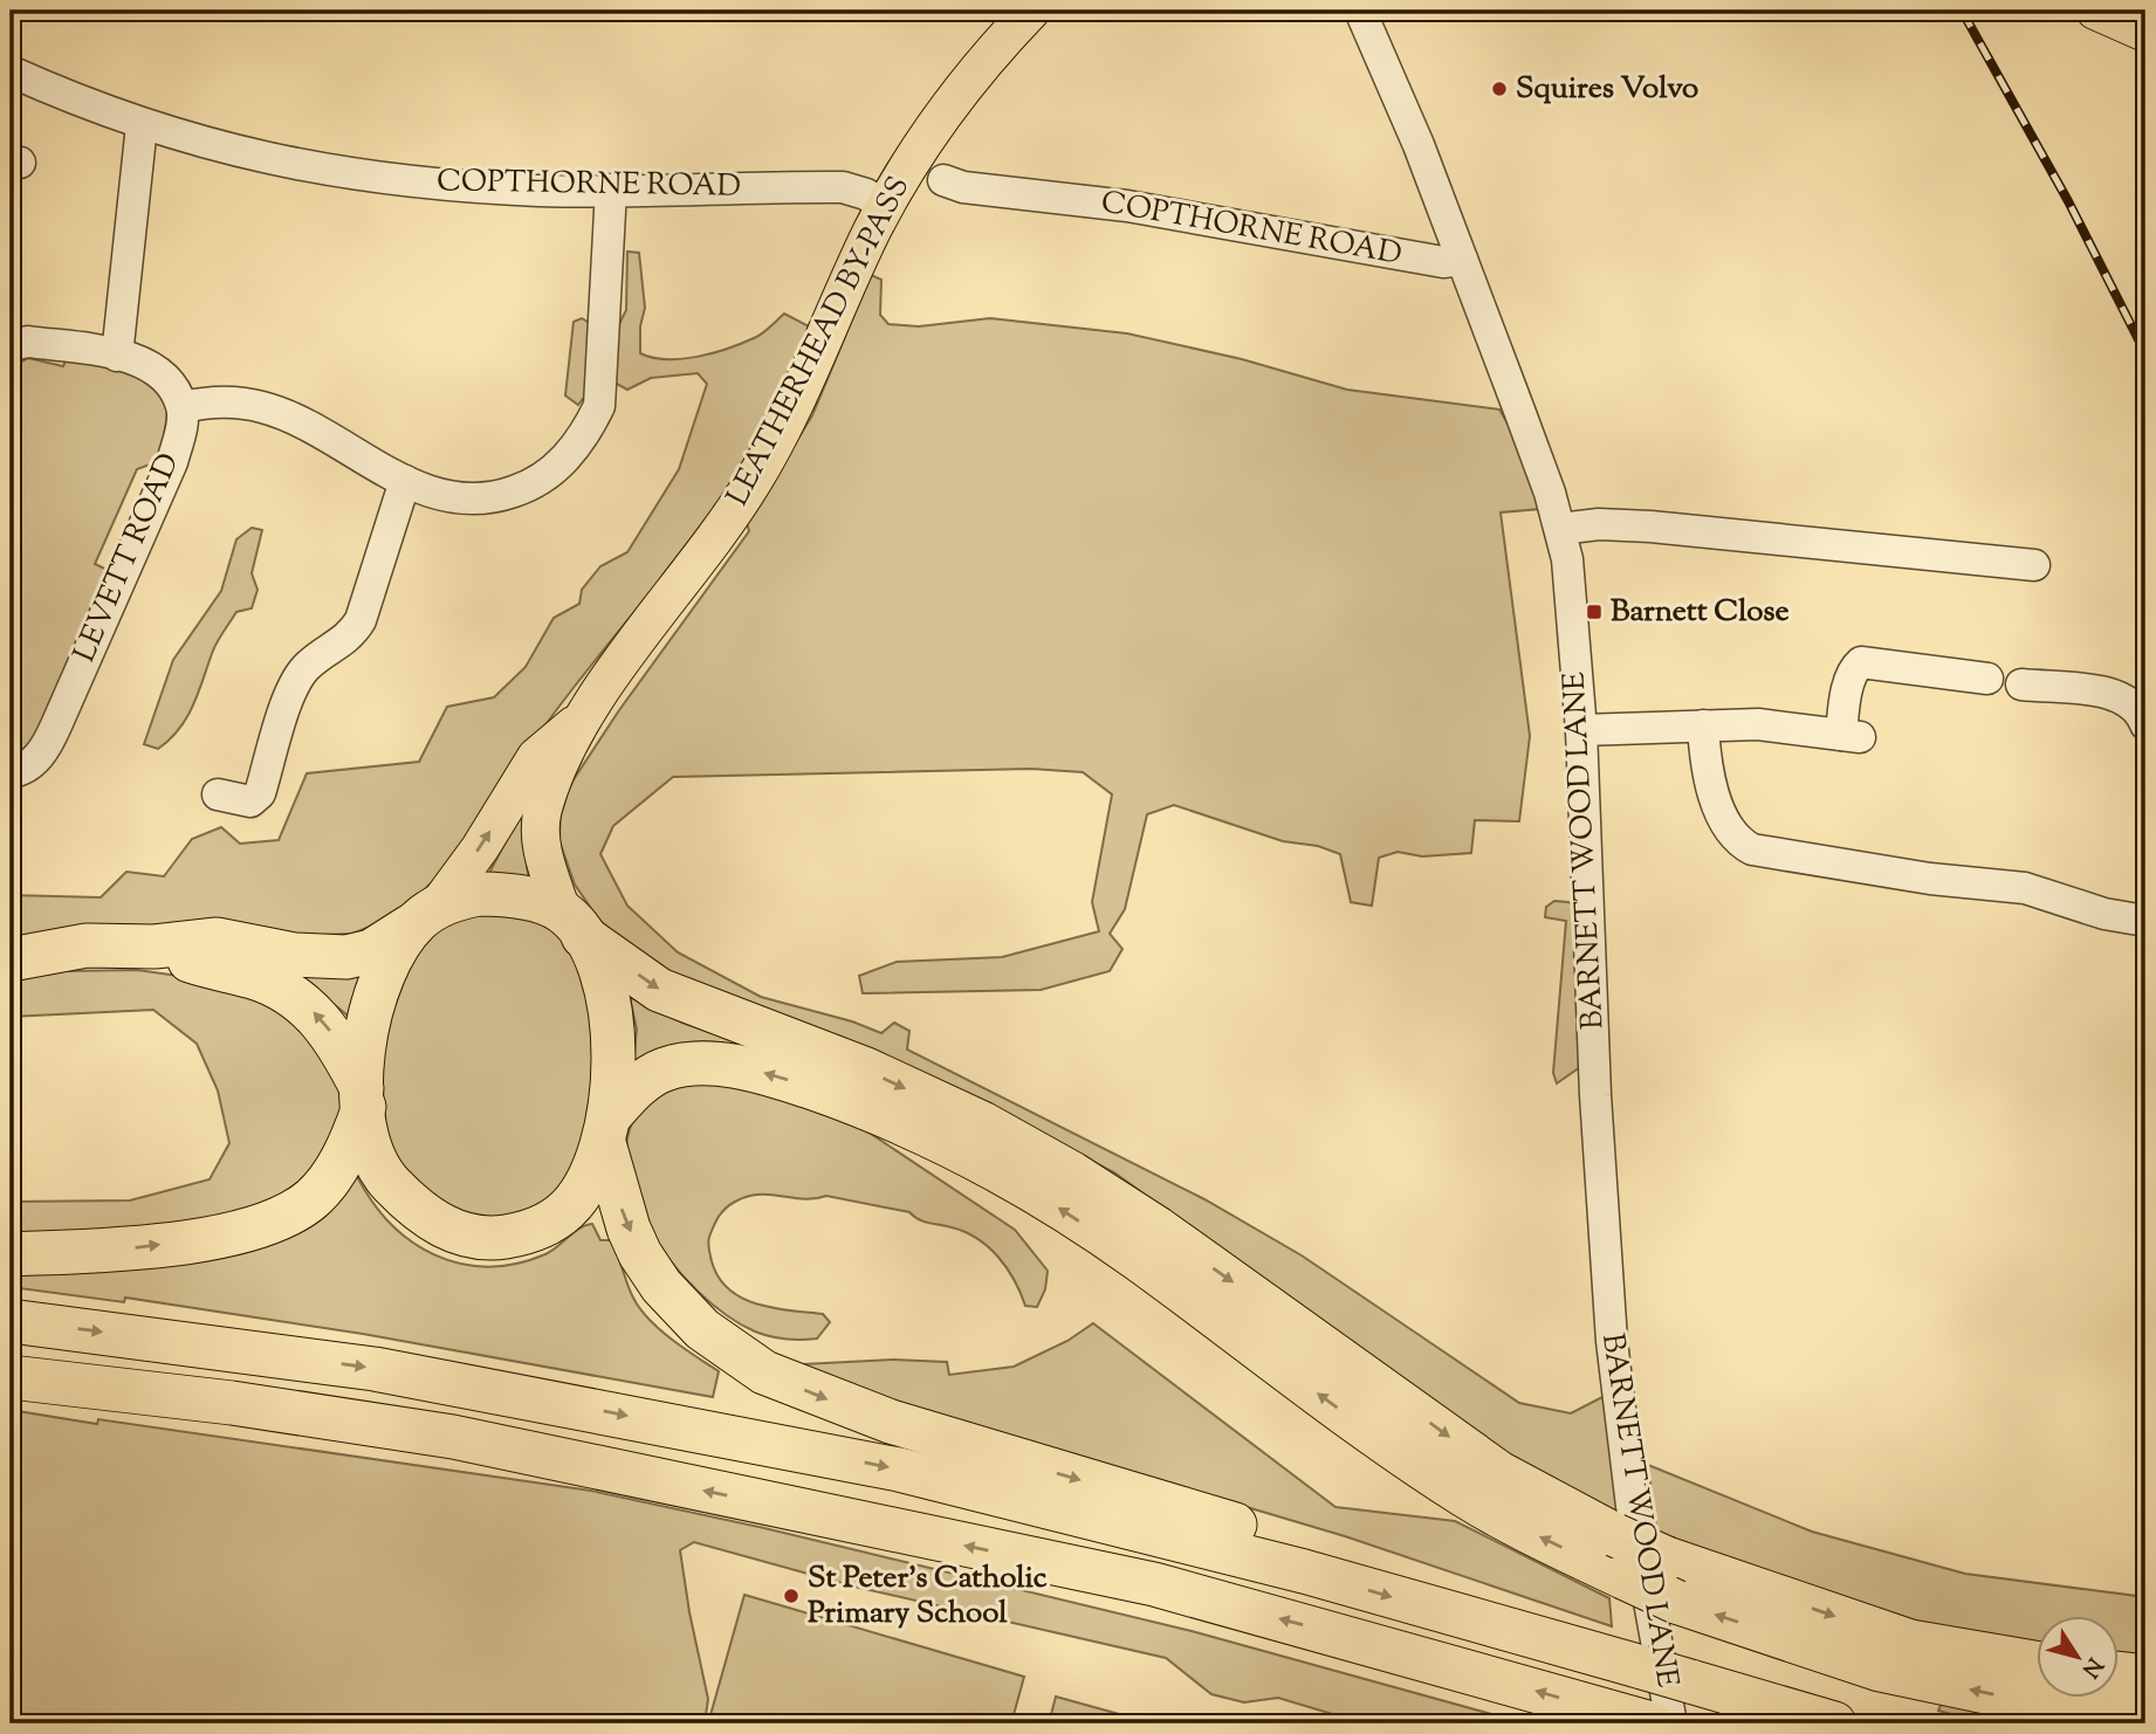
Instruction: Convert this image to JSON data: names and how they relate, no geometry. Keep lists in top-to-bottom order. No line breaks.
{"streets":{"highway":["LEATHERHEAD BY-PASS"],"street":["COPTHORNE ROAD","LEVETT ROAD","BARNETT WOOD LANE"]},"crossings":[["COPTHORNE ROAD","LEATHERHEAD BY-PASS"],["COPTHORNE ROAD","BARNETT WOOD LANE"]],"places":{"other":["Squires Volvo","St Peter's Catholic Primary School"],"transit":["Barnett Close"]},"north":"bottom right"}
